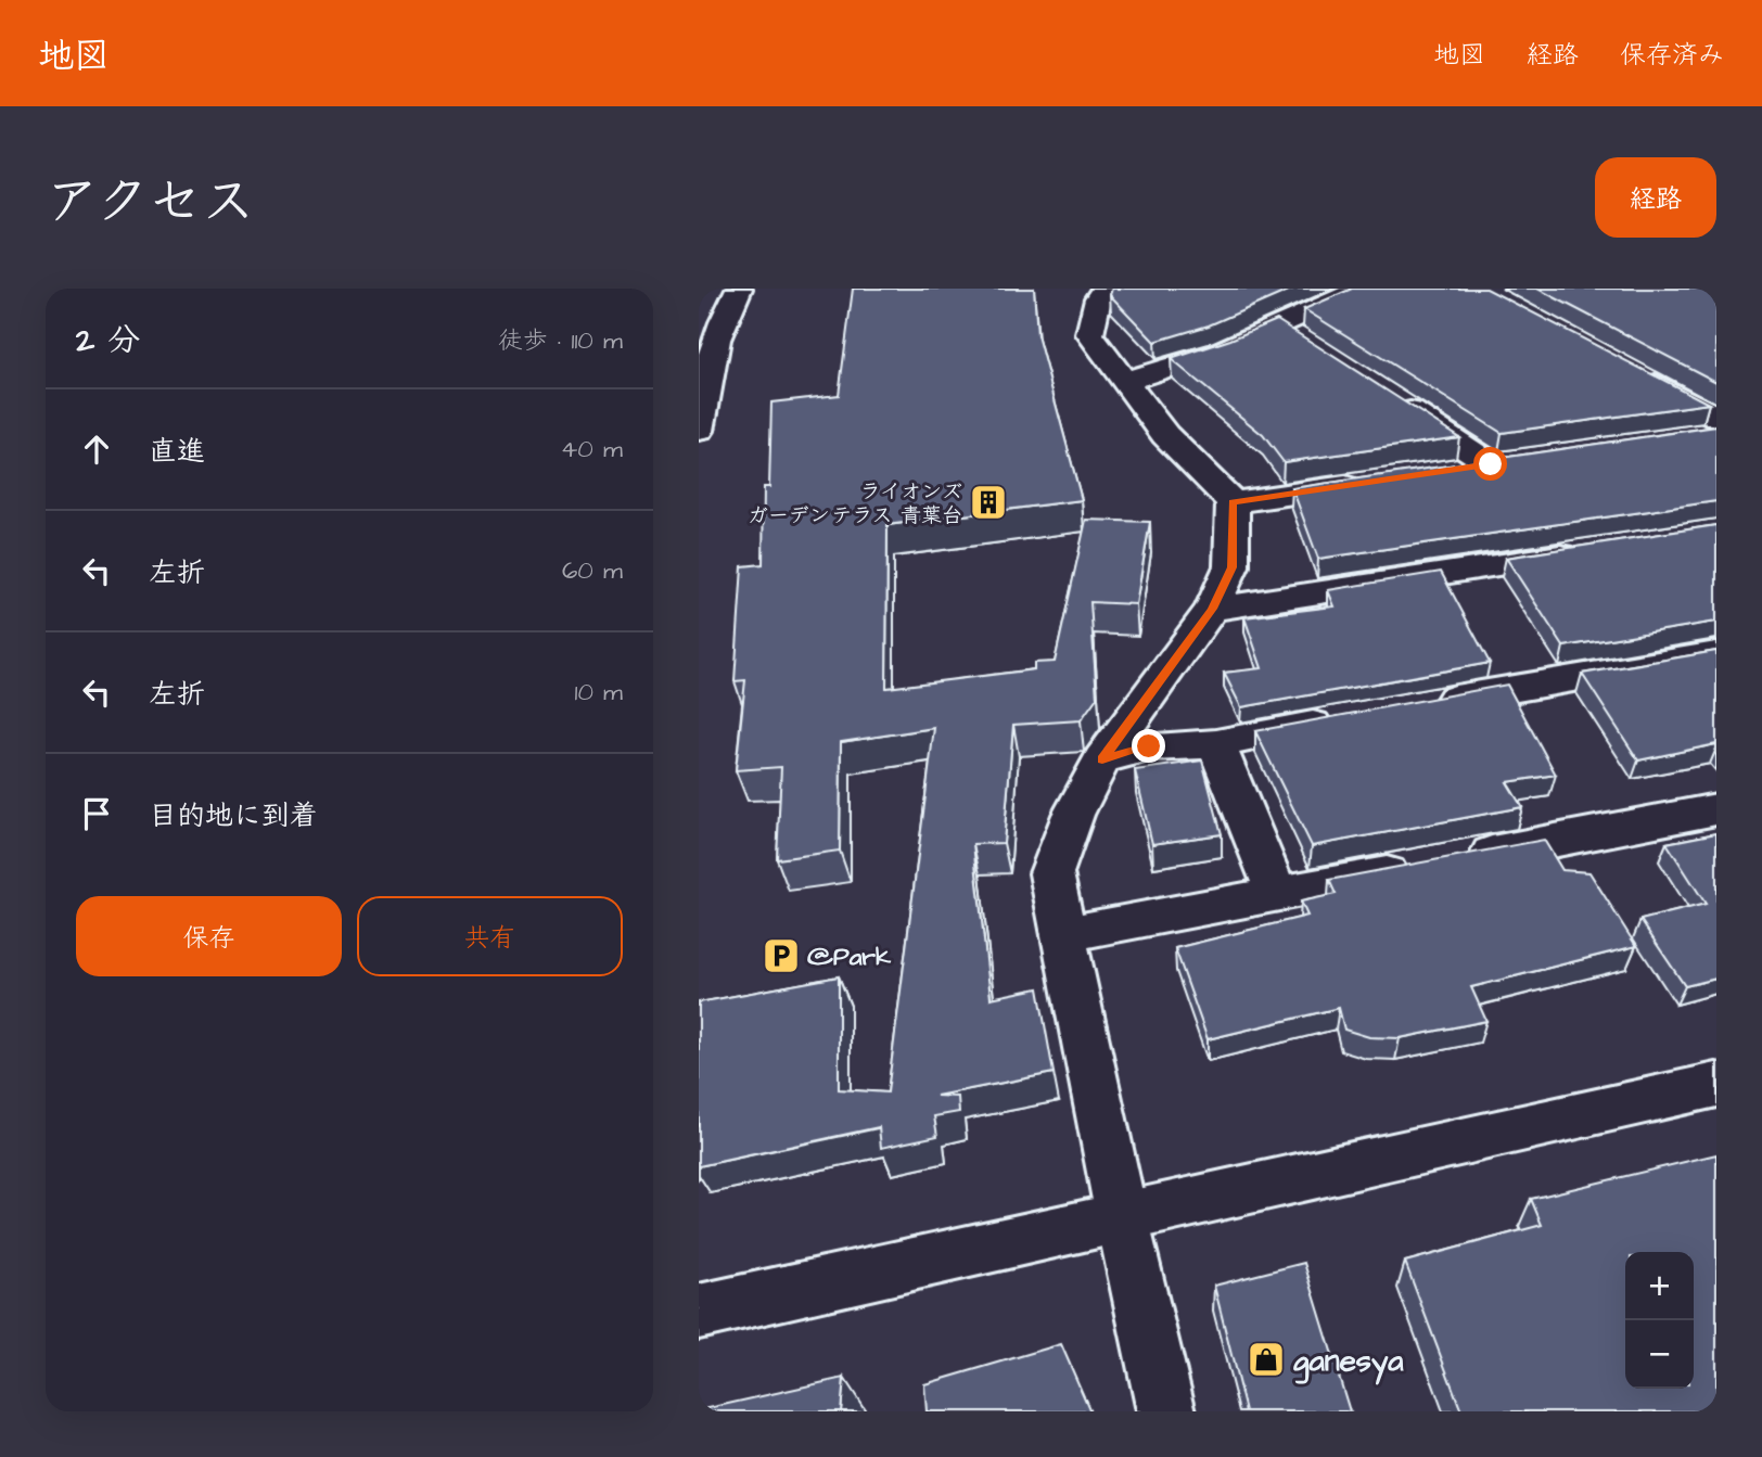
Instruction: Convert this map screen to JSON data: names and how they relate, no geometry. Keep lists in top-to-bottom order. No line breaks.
{"places":{"building":["ライオンズ ガーデンテラス 青葉台"],"parking":["@Park"],"shop":["ganesya"]},"page":{"header":"地図","nav":["地図","経路","保存済み"],"title":"アクセス","buttons":["経路",["保存","共有"]],"heading":["2 分","徒歩 · 110 m"],"list":[["直進","40 m"],["左折","60 m"],["左折","10 m"],"目的地に到着"],"map_buttons":["+","−"]}}
